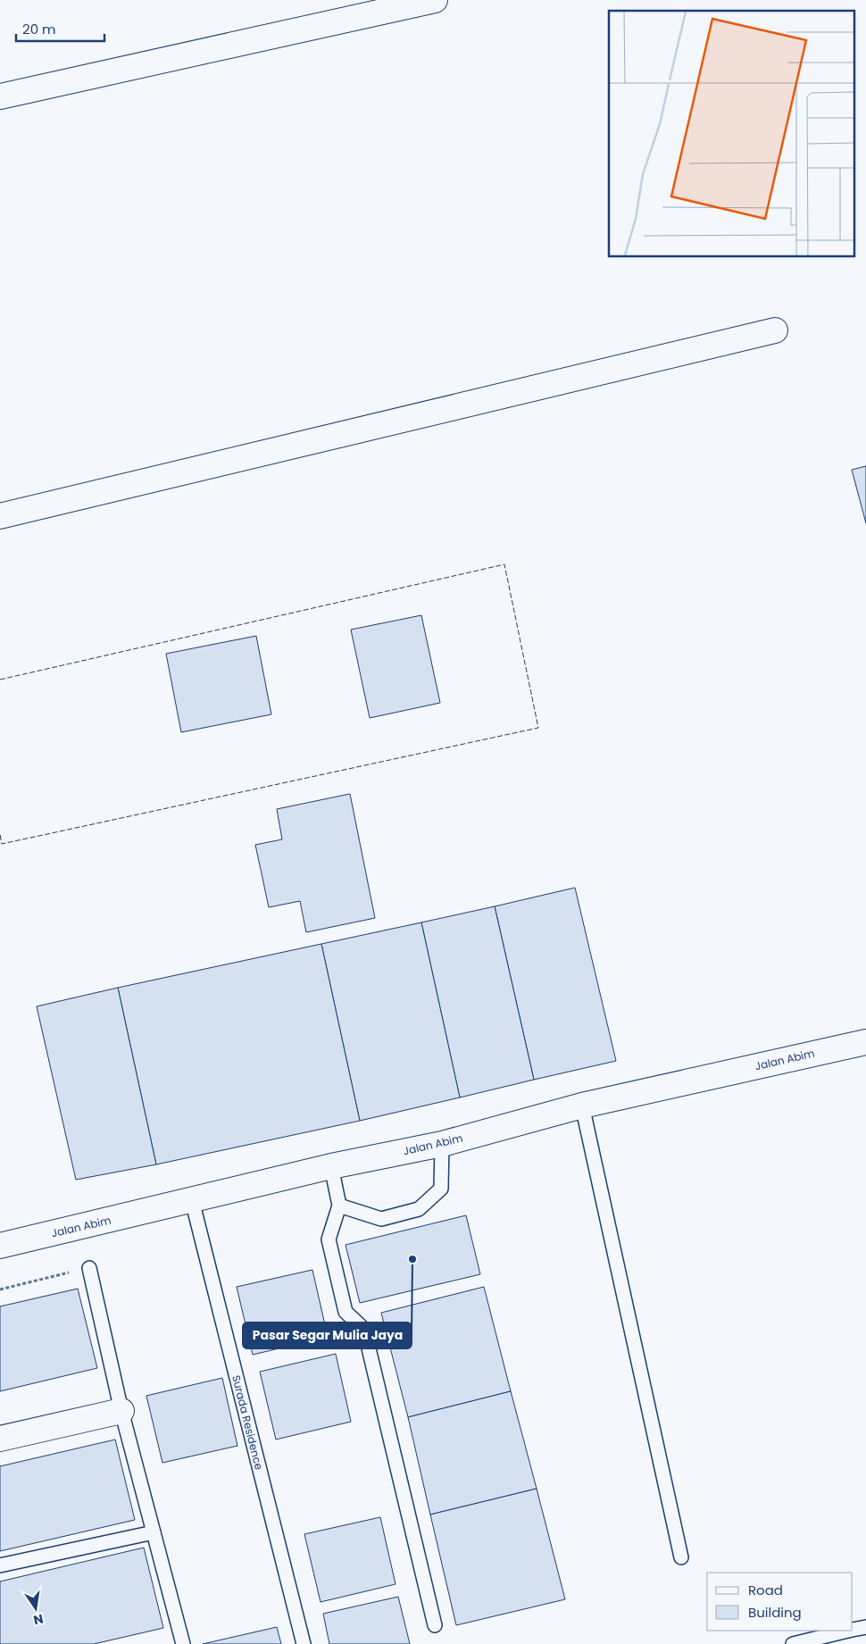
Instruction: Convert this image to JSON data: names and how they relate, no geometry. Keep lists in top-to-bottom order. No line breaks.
{"streets":{"street":["Jalan Abim"],"lane":["Surada Residence"]},"crossings":[["Jalan Abim","Surada Residence"]],"places":["Pasar Segar Mulia Jaya"],"legend":["Road","Building"],"scale_bar":"20 m","north":"bottom"}
